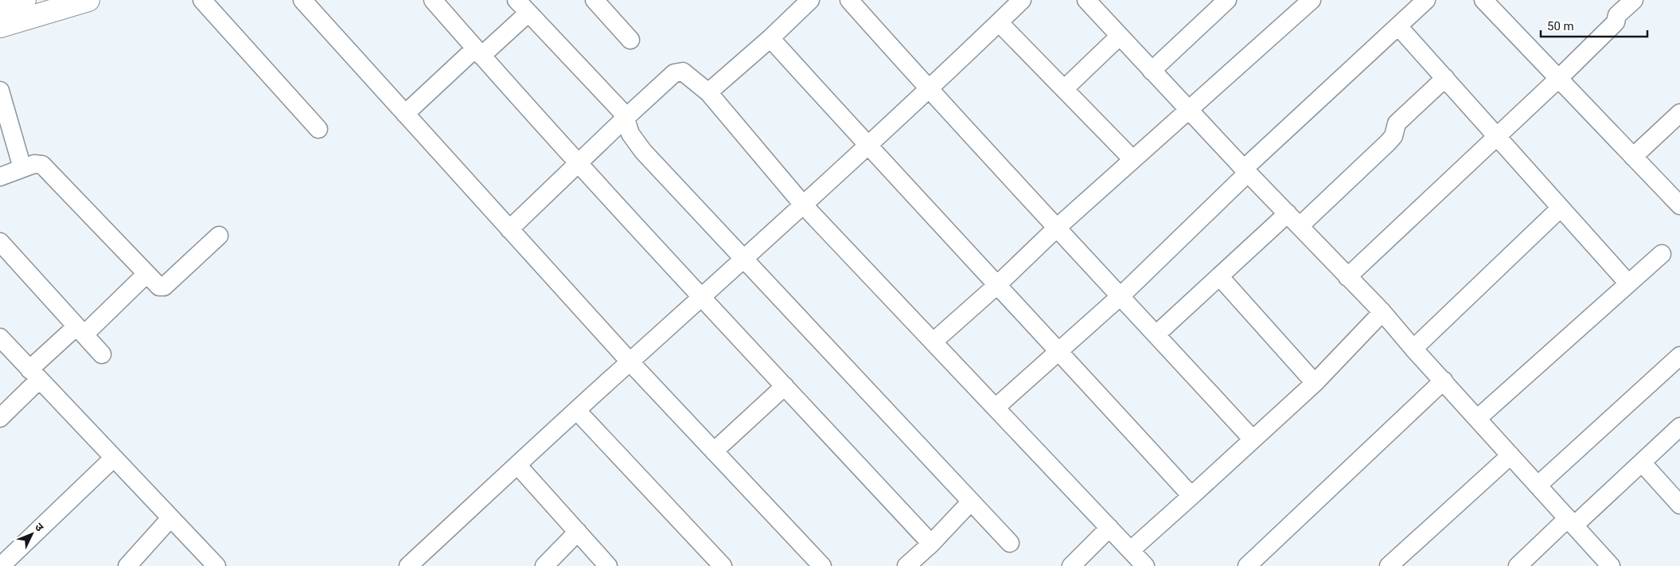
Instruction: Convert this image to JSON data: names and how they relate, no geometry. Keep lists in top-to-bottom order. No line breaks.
{"scale_bar":"50 m","north":"top right"}
